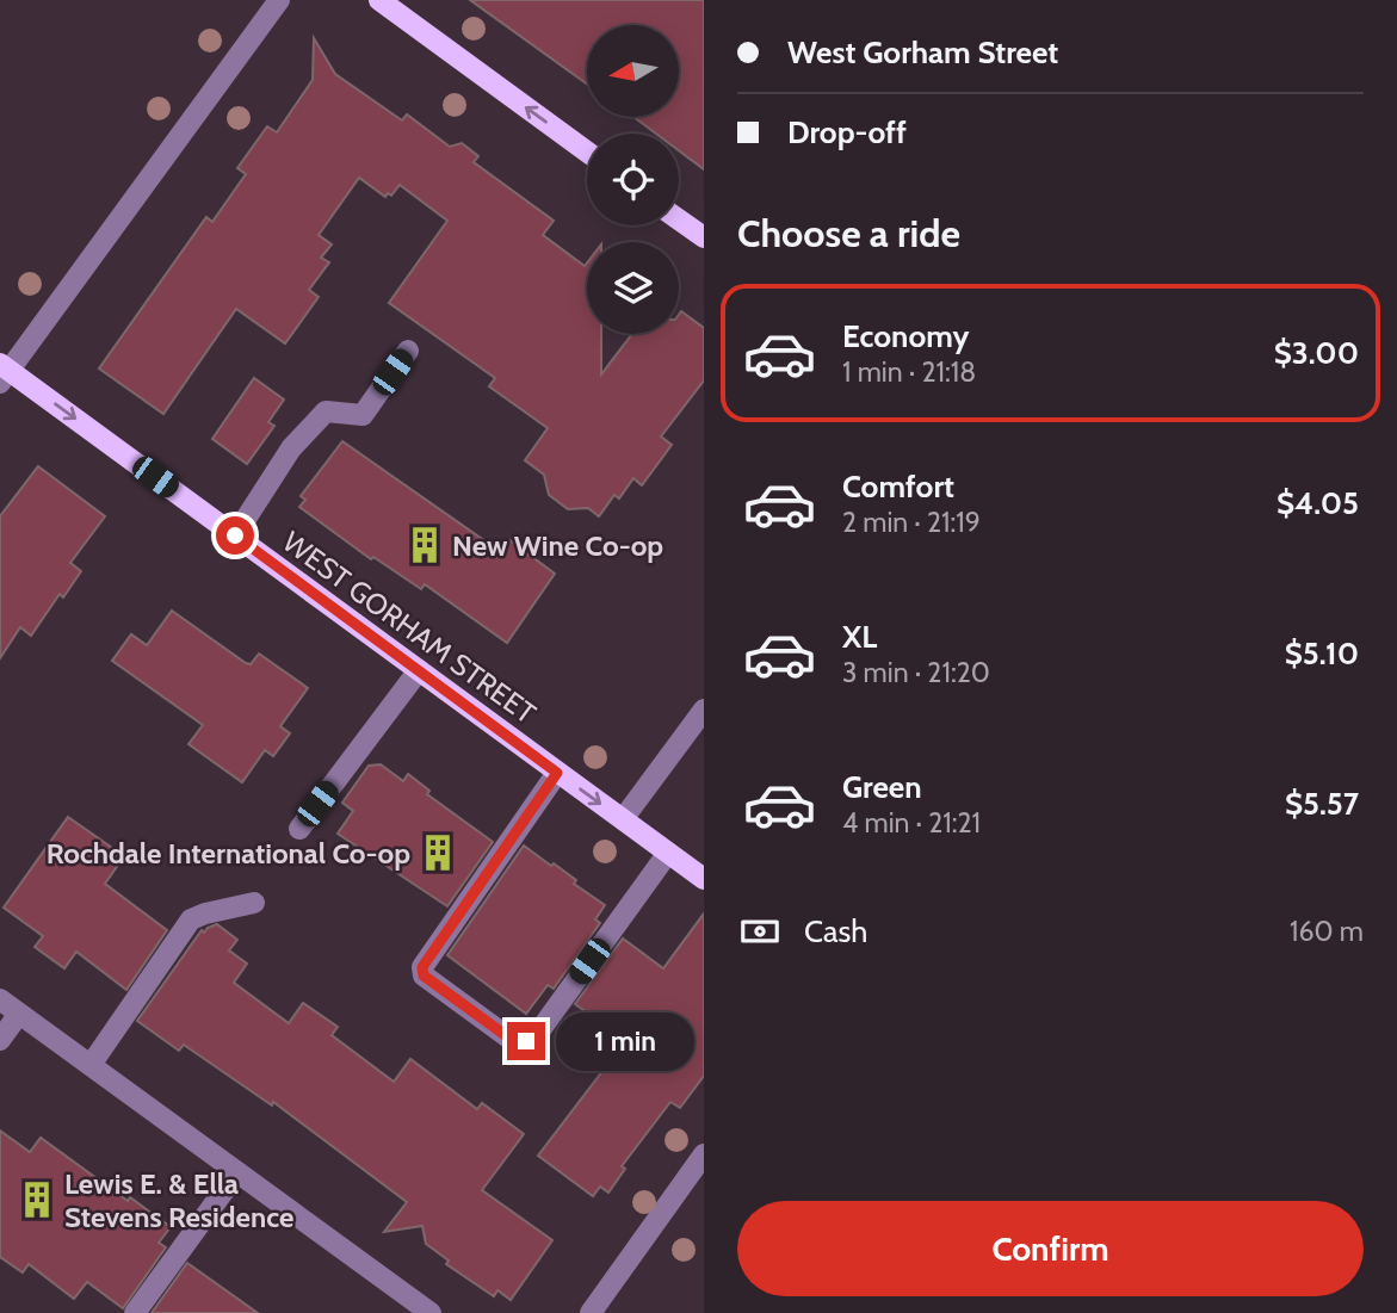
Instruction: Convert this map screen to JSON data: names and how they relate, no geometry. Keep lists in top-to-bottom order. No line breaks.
{"streets":{"main road":["WEST GORHAM STREET"]},"one_way":["WEST GORHAM STREET"],"places":{"building":["New Wine Co-op","Rochdale International Co-op","Lewis E. & Ella Stevens Residence"]},"north":"left","page":{"banner":["West Gorham Street","Drop-off"],"heading":"Choose a ride","list":[{"name":"Economy","note":"1 min · 21:18","value":"$3.00"},{"name":"Comfort","note":"2 min · 21:19","value":"$4.05"},{"name":"XL","note":"3 min · 21:20","value":"$5.10"},{"name":"Green","note":"4 min · 21:21","value":"$5.57"}],"pay":["Cash","160 m"],"bubble":"1 min","buttons":"Confirm"}}
